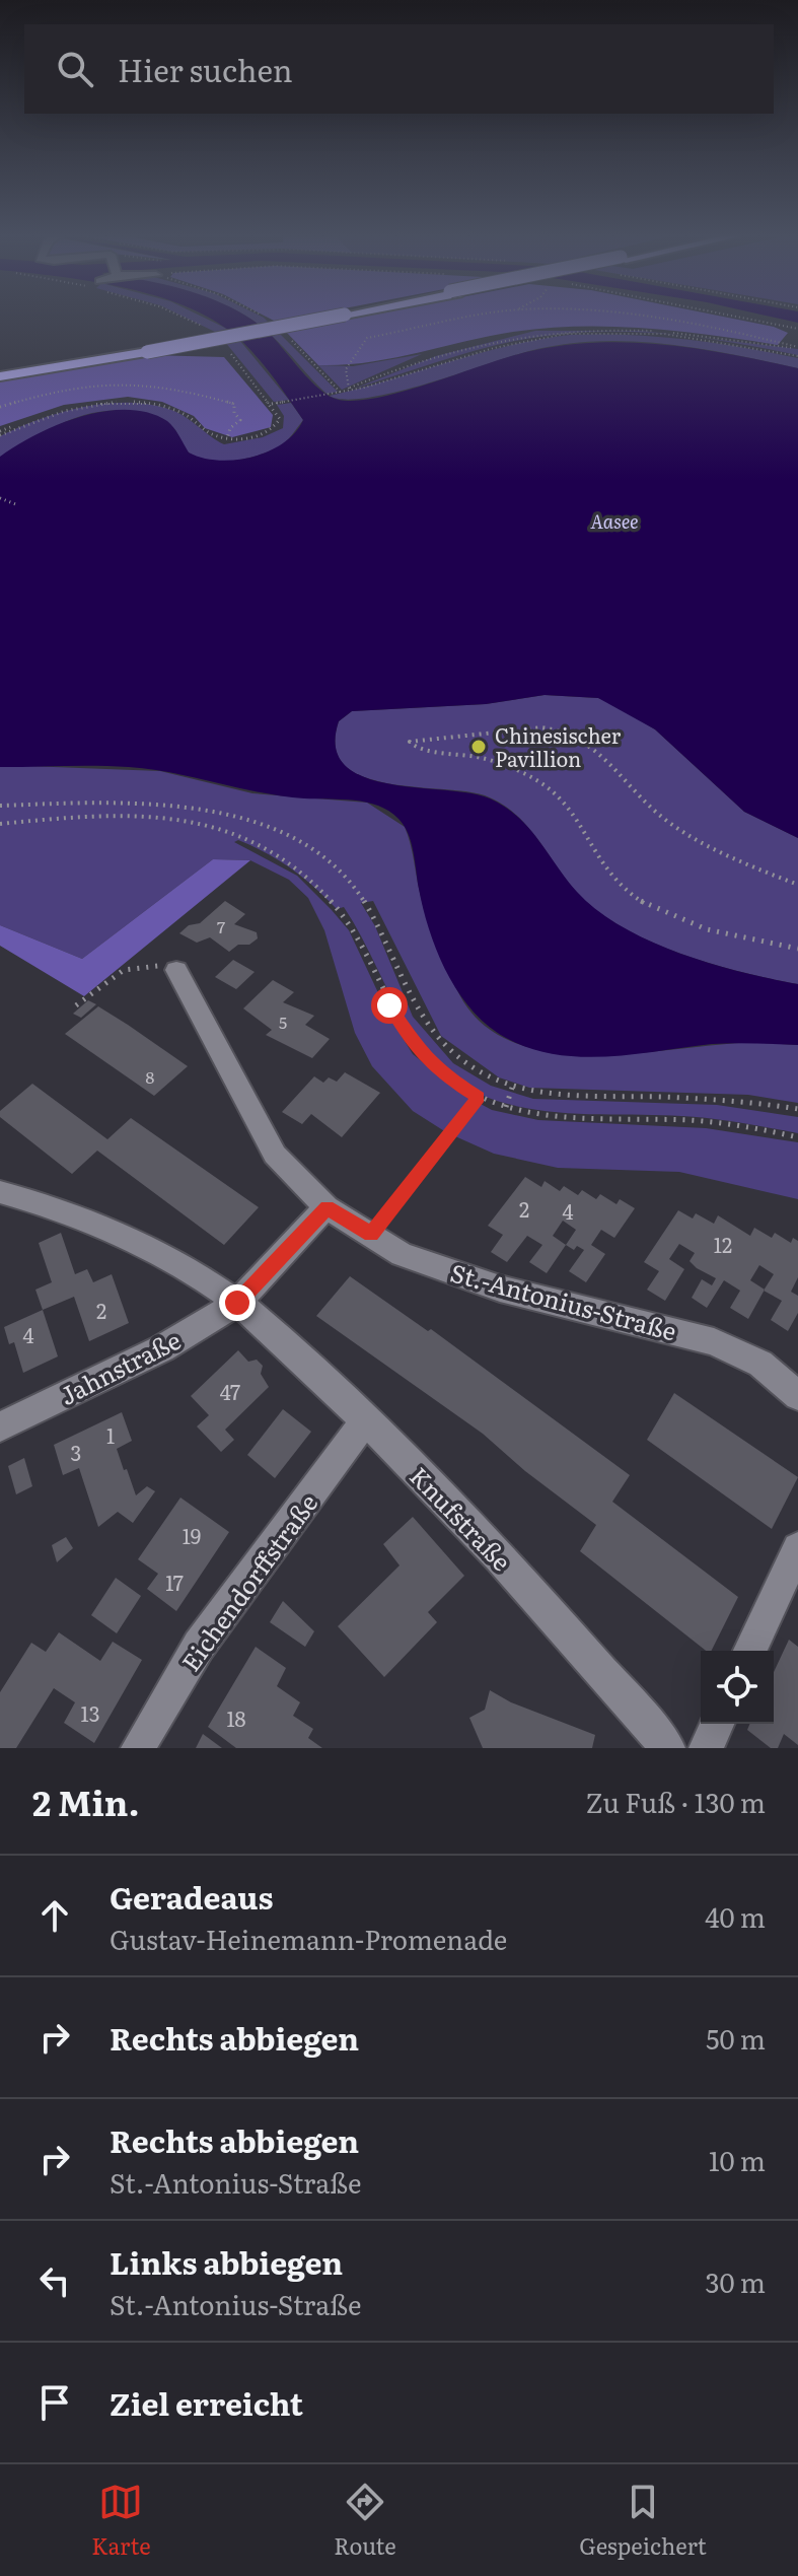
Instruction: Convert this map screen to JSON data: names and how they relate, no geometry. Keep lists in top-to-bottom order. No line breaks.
{"streets":{"street":["St.-Antonius-Straße","Jahnstraße","Knufstraße","Eichendorffstraße"]},"crossings":[["Jahnstraße","Knufstraße"],["Knufstraße","Eichendorffstraße"]],"water":["Aasee"],"places":["Chinesischer Pavillion"],"house_numbers":["7","5","8","2","4","12","2","4","47","1","3","19","17","13","18"],"page":{"search":"Hier suchen","heading":["2 Min.","Zu Fuß · 130 m"],"list":[["Geradeaus","Gustav-Heinemann-Promenade","40 m"],["Rechts abbiegen","50 m"],["Rechts abbiegen","St.-Antonius-Straße","10 m"],["Links abbiegen","St.-Antonius-Straße","30 m"],"Ziel erreicht"],"nav":["Karte","Route","Gespeichert"]}}
